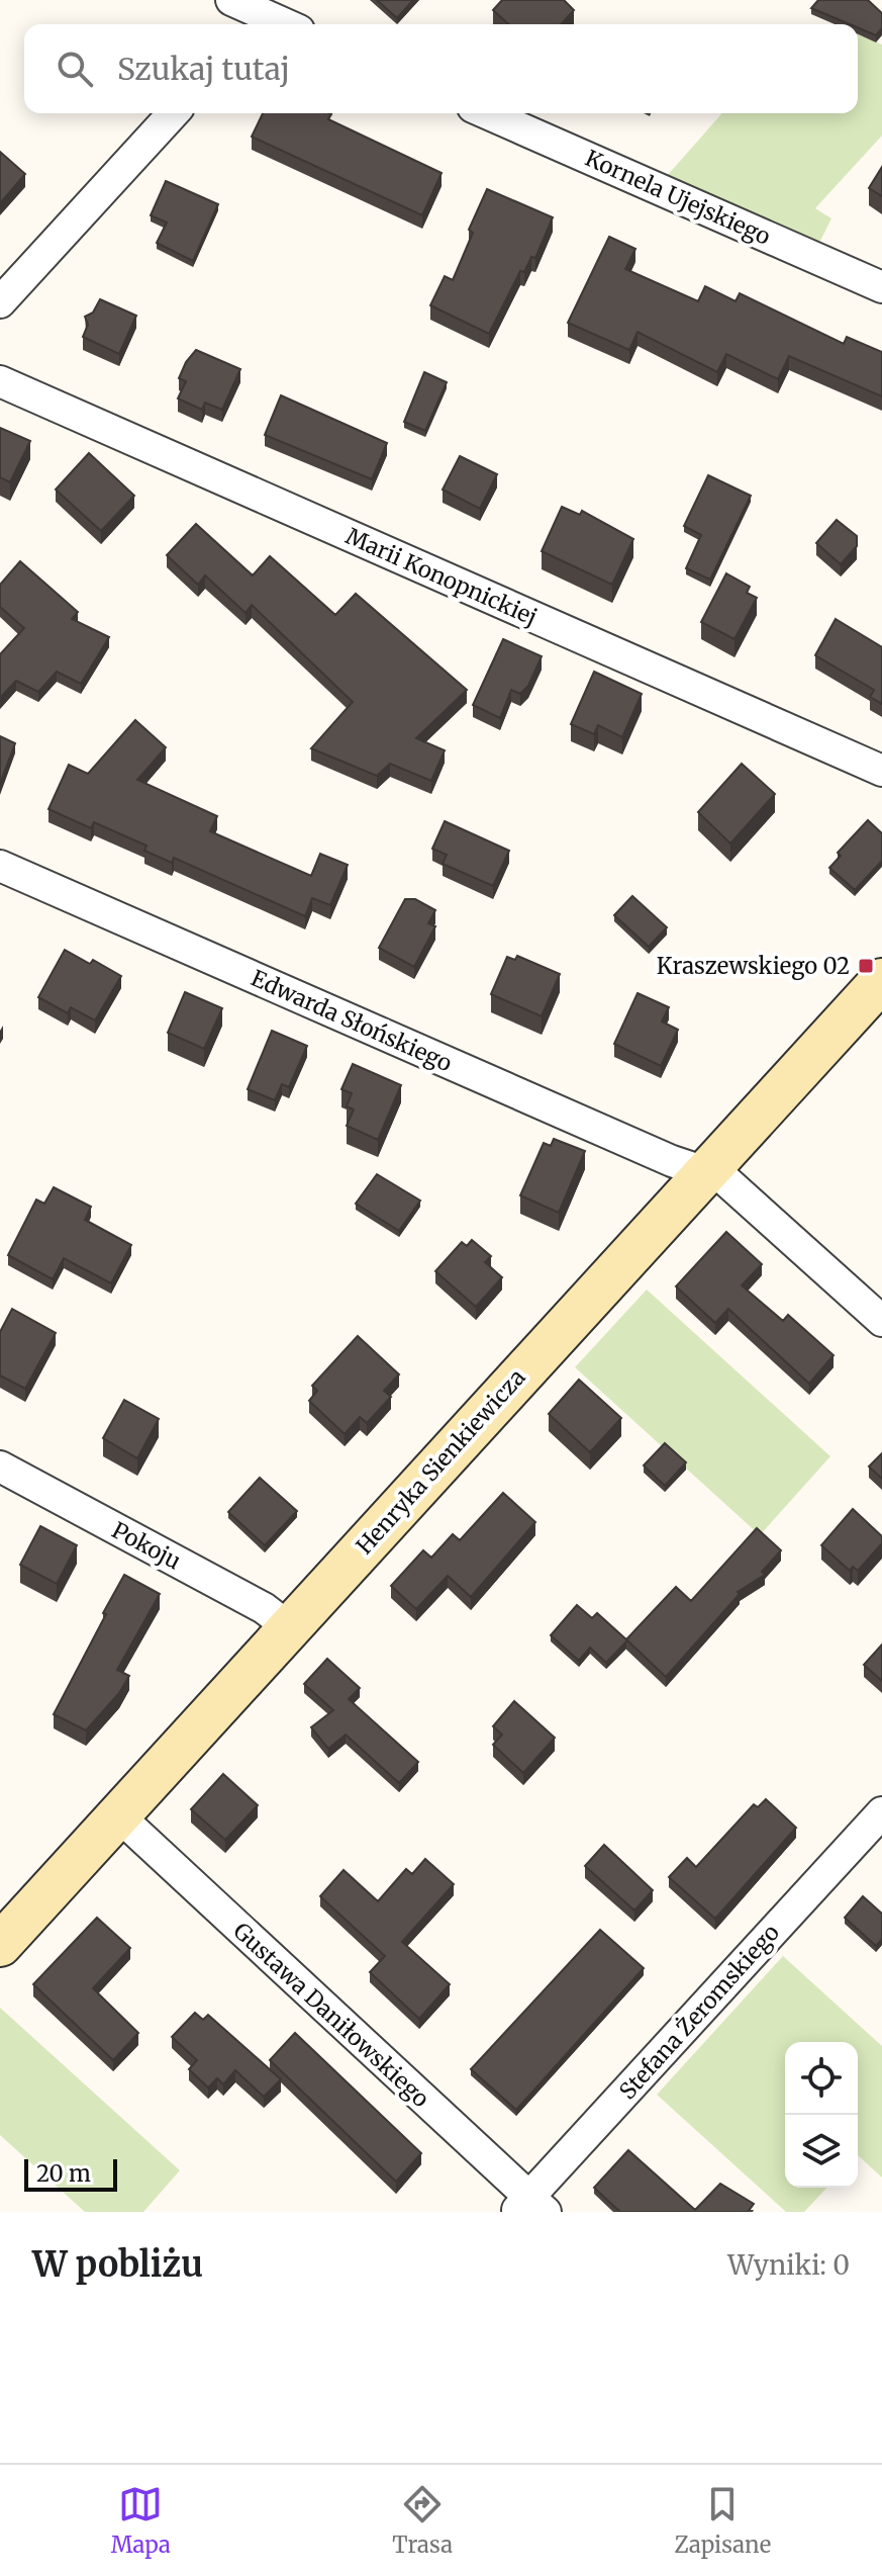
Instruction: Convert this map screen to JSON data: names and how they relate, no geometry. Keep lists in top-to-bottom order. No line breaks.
{"streets":{"street":["Kornela Ujejskiego","Marii Konopnickiej","Edwarda Słońskiego","Henryka Sienkiewicza","Pokoju","Stefana Żeromskiego","Gustawa Daniłowskiego"]},"crossings":[["Edwarda Słońskiego","Henryka Sienkiewicza"],["Henryka Sienkiewicza","Pokoju"],["Henryka Sienkiewicza","Gustawa Daniłowskiego"],["Stefana Żeromskiego","Gustawa Daniłowskiego"]],"places":{"transit":["Kraszewskiego 02"]},"scale_bar":"20 m","page":{"search":"Szukaj tutaj","scale":"20 m","heading":["W pobliżu","Wyniki: 0"],"nav":["Mapa","Trasa","Zapisane"]}}
